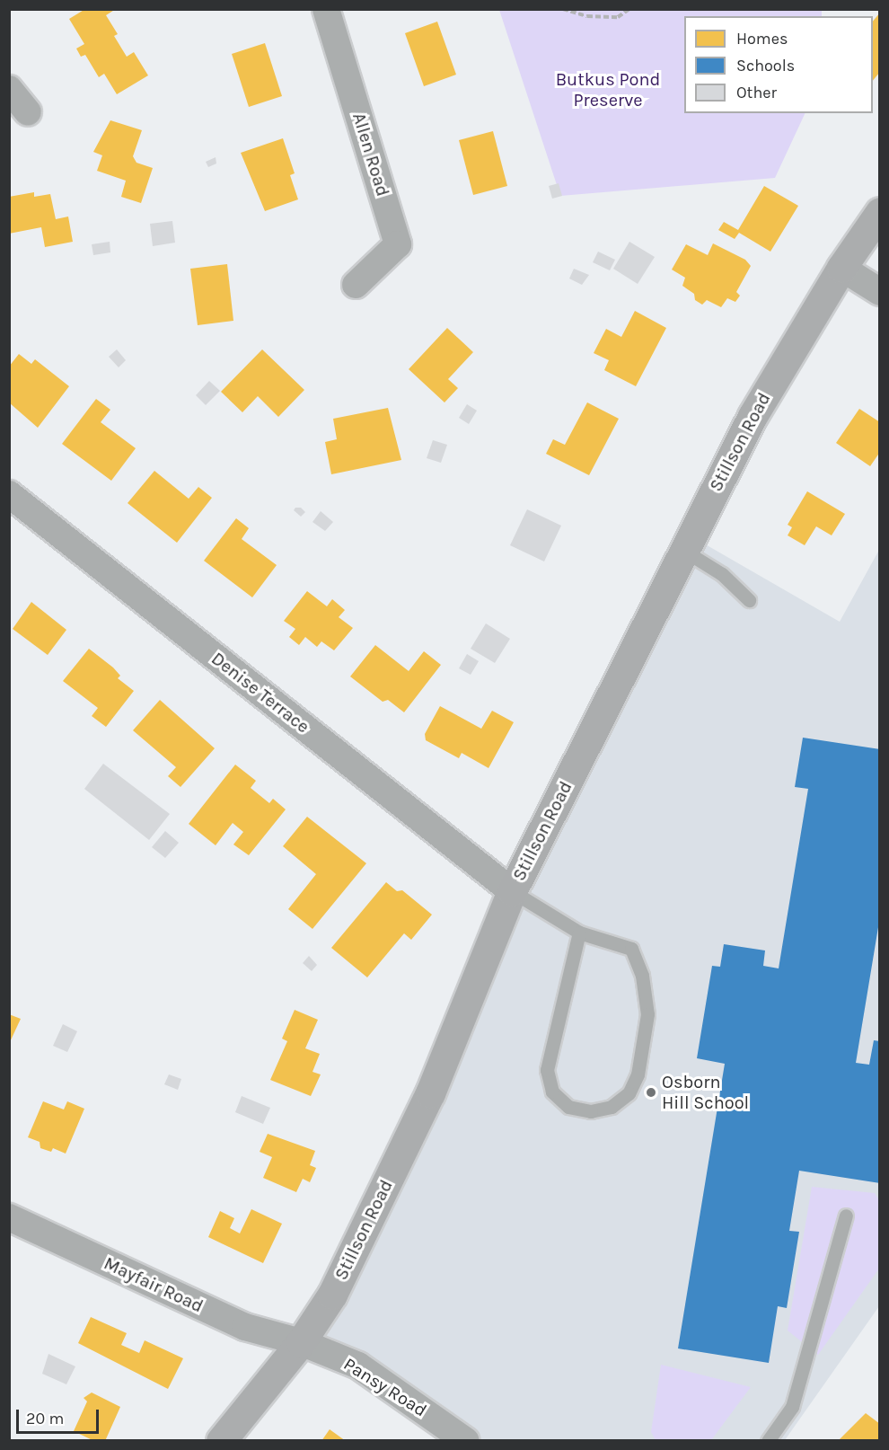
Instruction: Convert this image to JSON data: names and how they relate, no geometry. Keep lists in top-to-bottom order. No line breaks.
{"streets":{"main road":["Stillson Road"],"street":["Allen Road","Denise Terrace","Mayfair Road","Pansy Road"]},"crossings":[["Stillson Road","Denise Terrace"],["Stillson Road","Mayfair Road"],["Stillson Road","Pansy Road"],["Mayfair Road","Pansy Road"]],"parks":["Butkus Pond Preserve"],"places":["Osborn Hill School"],"legend":["Homes","Schools","Other"],"scale_bar":"20 m"}
